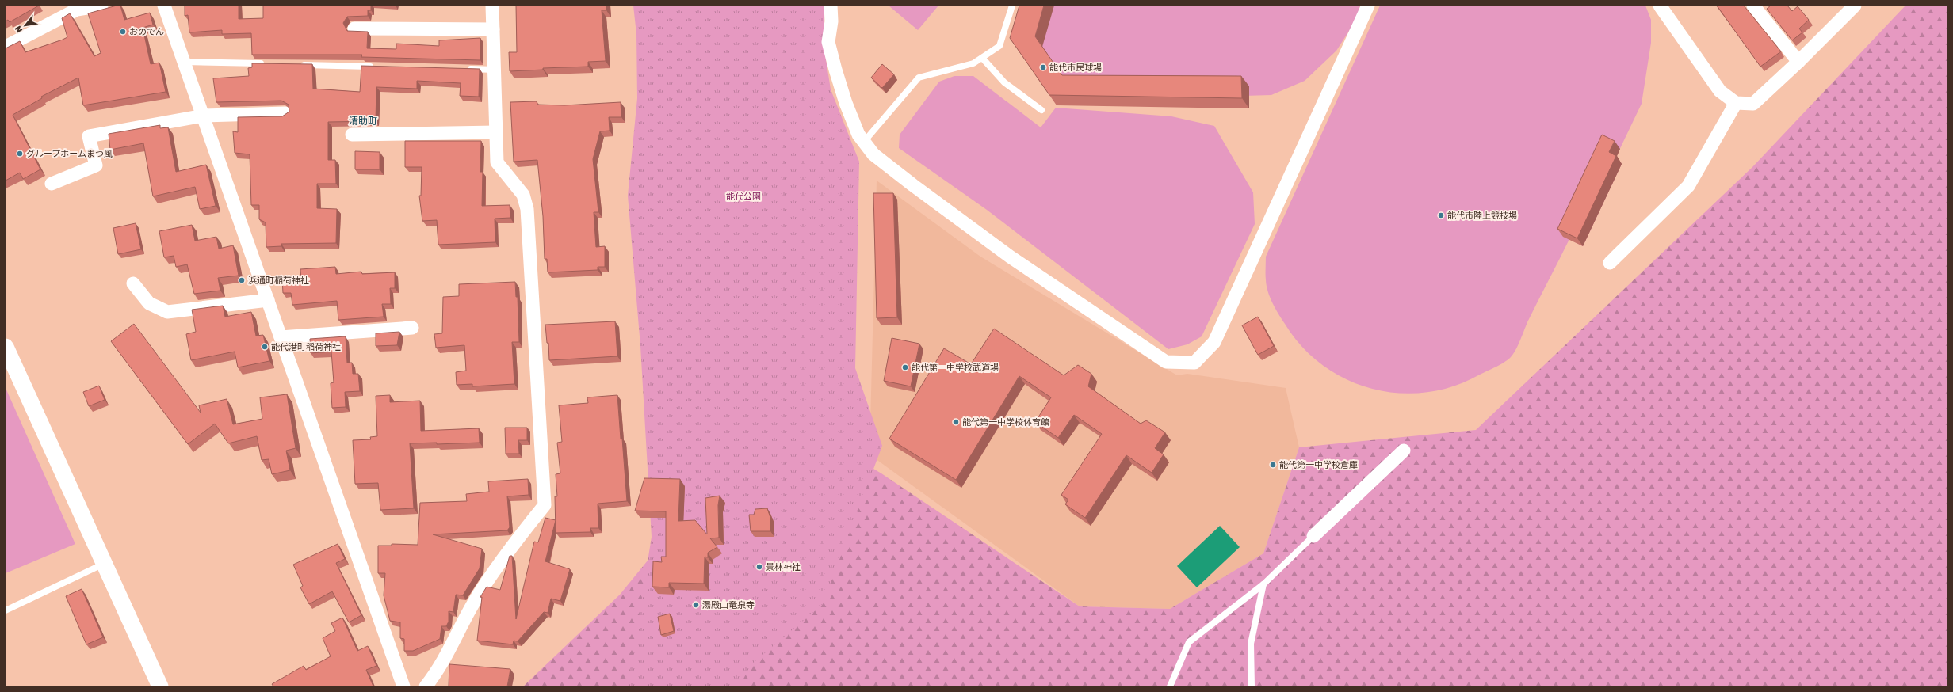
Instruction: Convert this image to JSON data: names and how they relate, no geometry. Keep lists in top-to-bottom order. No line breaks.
{"districts":["清助町"],"parks":["能代公園"],"places":["おのでん","能代市民球場","グループホームまつ風","能代市陸上競技場","浜通町稲荷神社","能代港町稲荷神社","能代第一中学校武道場","能代第一中学校体育館","能代第一中学校倉庫","景林神社","湯殿山竜泉寺"],"north":"bottom left"}
